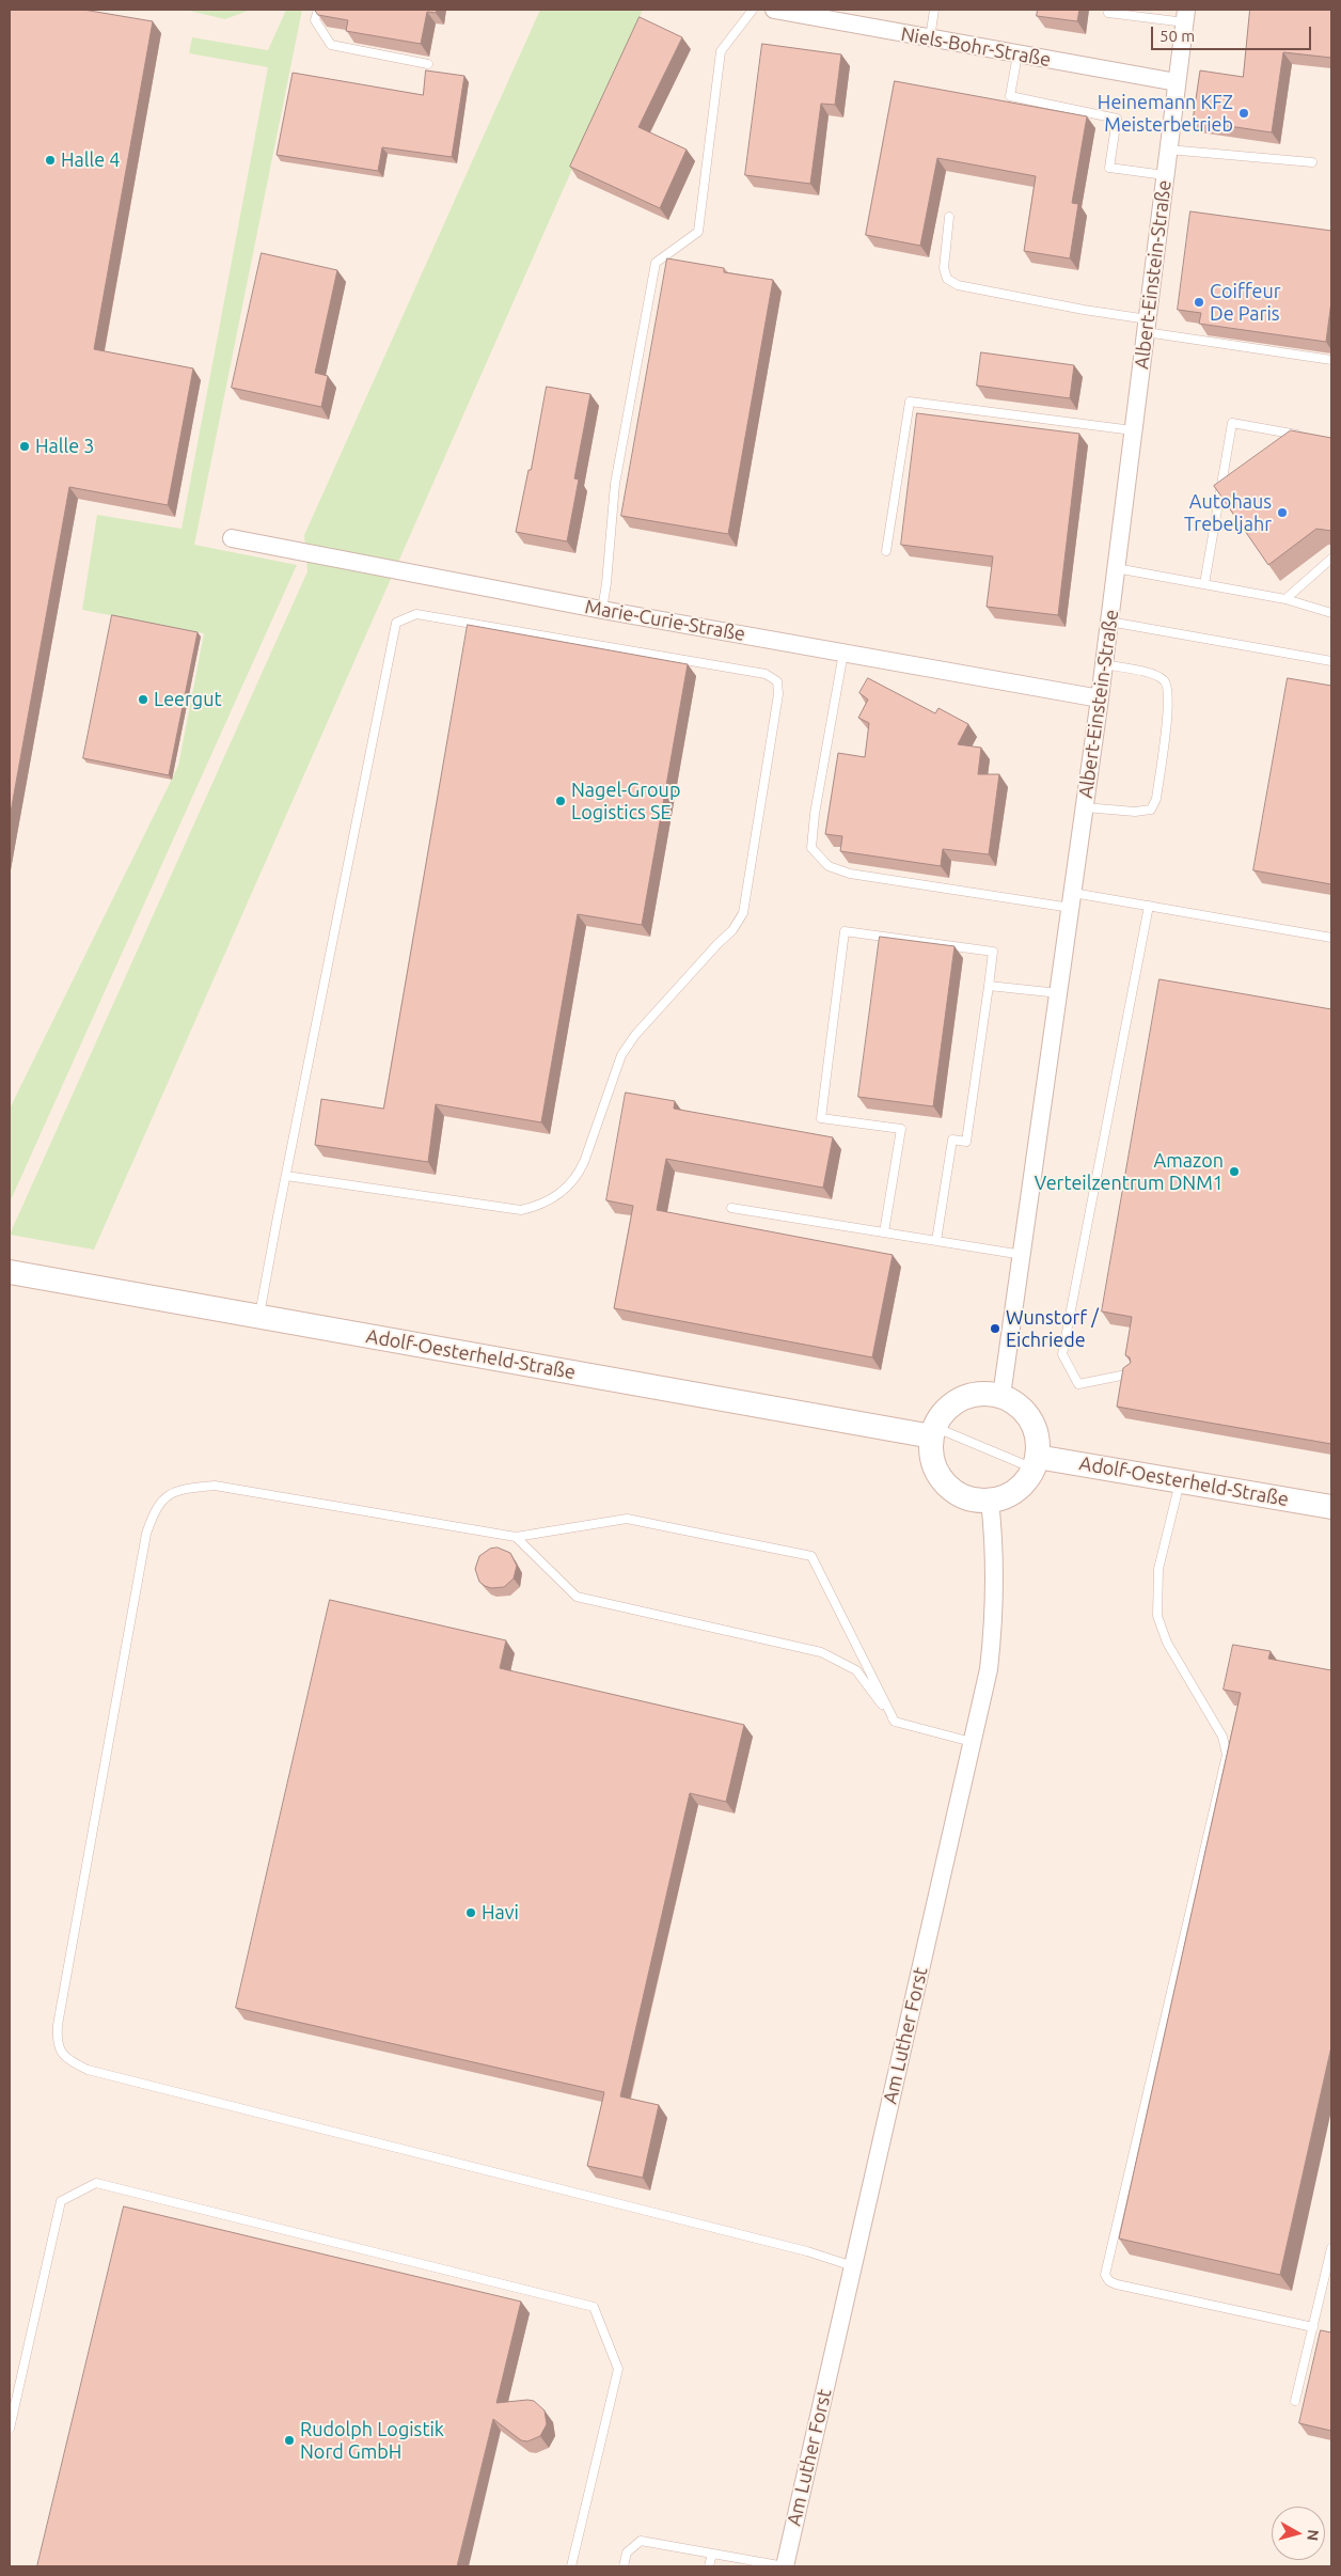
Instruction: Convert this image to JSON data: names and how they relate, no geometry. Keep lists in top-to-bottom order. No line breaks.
{"streets":{"street":["Niels-Bohr-Straße","Albert-Einstein-Straße","Marie-Curie-Straße","Adolf-Oesterheld-Straße","Am Luther Forst"]},"crossings":[["Niels-Bohr-Straße","Albert-Einstein-Straße"],["Albert-Einstein-Straße","Marie-Curie-Straße"]],"places":["Heinemann KFZ Meisterbetrieb","Halle 4","Coiffeur De Paris","Halle 3","Autohaus Trebeljahr","Leergut","Nagel-Group Logistics SE","Amazon Verteilzentrum DNM1","Wunstorf / Eichriede","Havi","Rudolph Logistik Nord GmbH"],"scale_bar":"50 m","north":"right"}
